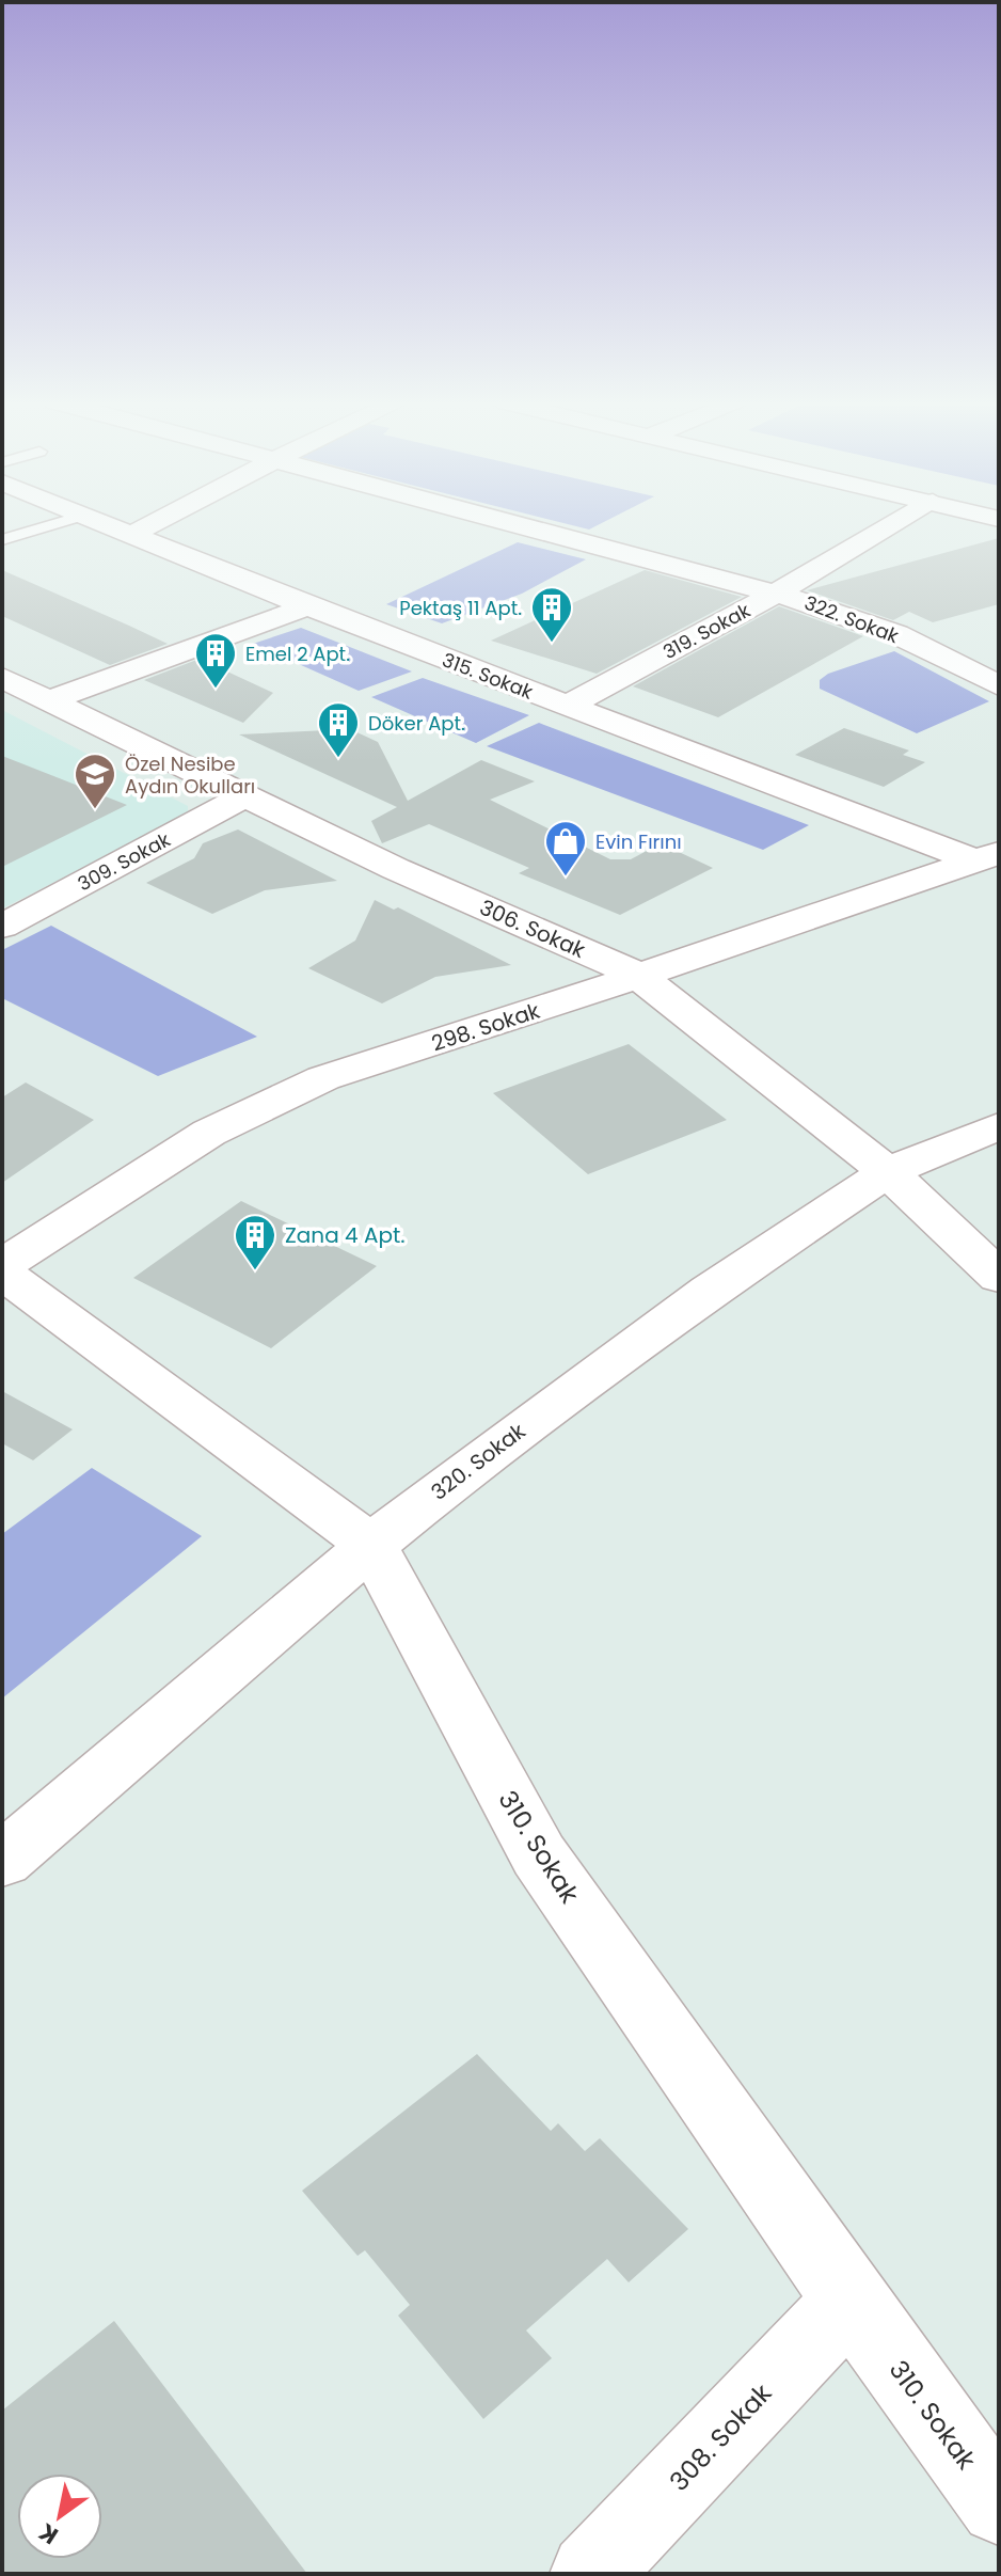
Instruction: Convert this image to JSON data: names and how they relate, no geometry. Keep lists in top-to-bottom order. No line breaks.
{"streets":{"street":["322. Sokak","319. Sokak","315. Sokak","309. Sokak","306. Sokak","298. Sokak","320. Sokak","310. Sokak","308. Sokak"]},"crossings":[["322. Sokak","319. Sokak"],["319. Sokak","315. Sokak"],["315. Sokak","298. Sokak"],["309. Sokak","306. Sokak"],["306. Sokak","298. Sokak"],["306. Sokak","320. Sokak"],["320. Sokak","310. Sokak"],["310. Sokak","308. Sokak"]],"places":{"building":["Pektaş 11 Apt.","Emel 2 Apt.","Döker Apt.","Zana 4 Apt."],"school or university":["Özel Nesibe Aydın Okulları"],"shop":["Evin Fırını"]},"north":"bottom left"}
